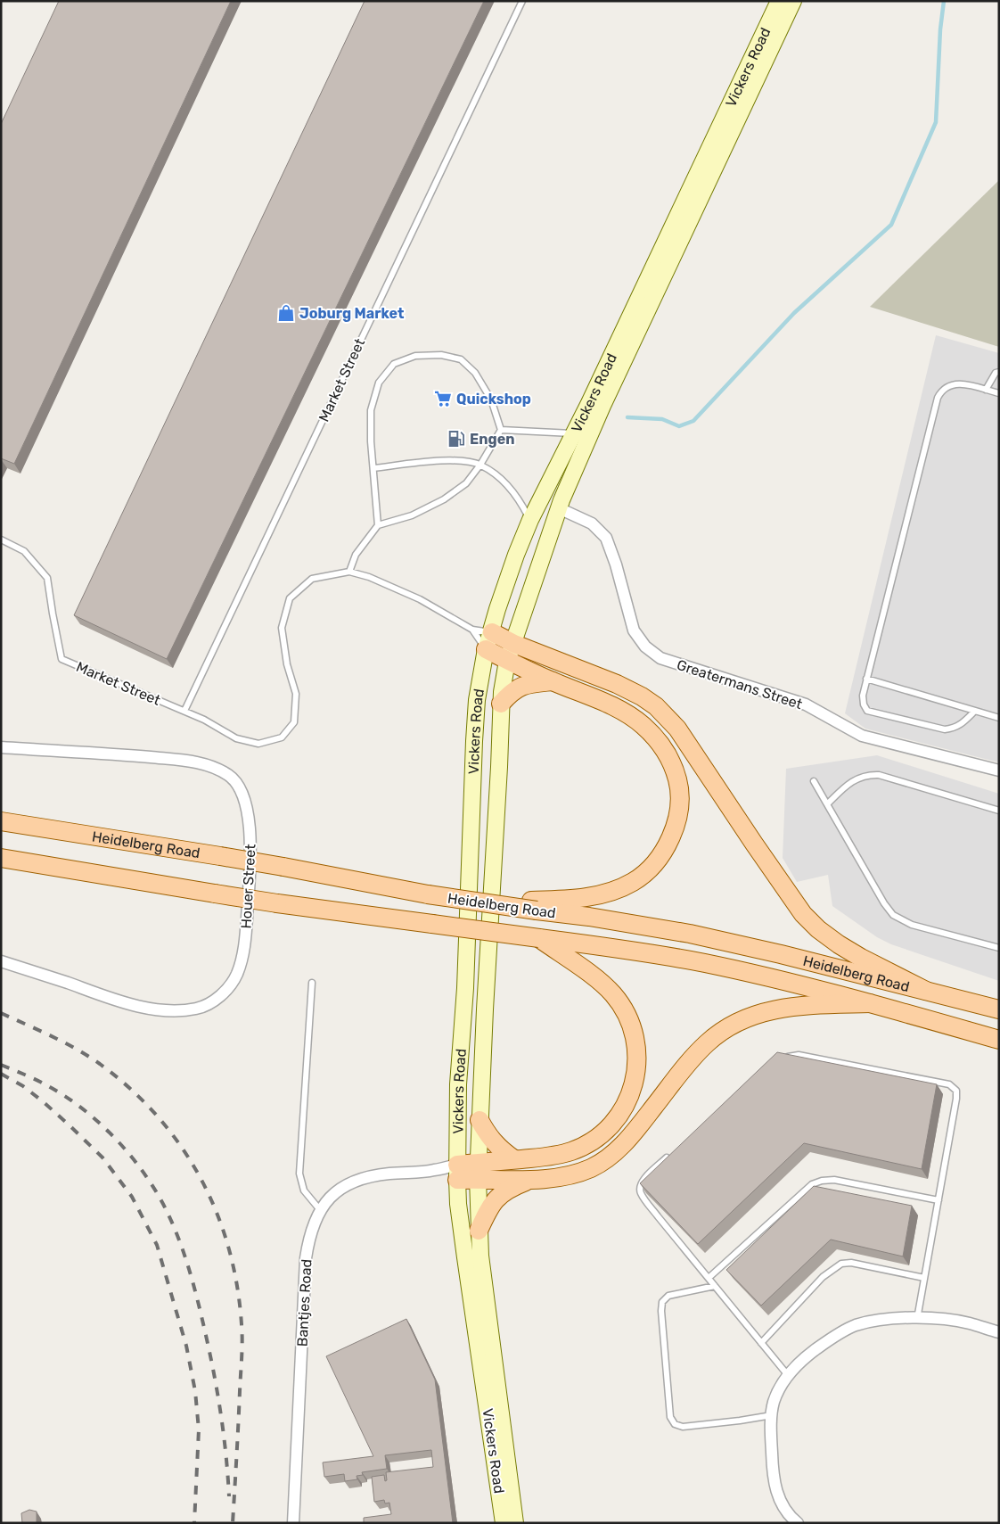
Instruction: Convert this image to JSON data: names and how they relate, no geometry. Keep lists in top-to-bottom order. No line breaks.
{"streets":{"main road":["Vickers Road","Heidelberg Road"],"street":["Greatermans Street","Houer Street","Bantjes Road"],"lane":["Market Street"]},"crossings":[["Vickers Road","Market Street"],["Vickers Road","Greatermans Street"],["Vickers Road","Bantjes Road"]],"places":{"shop":["Joburg Market"],"supermarket":["Quickshop"],"fuel station":["Engen"]}}
